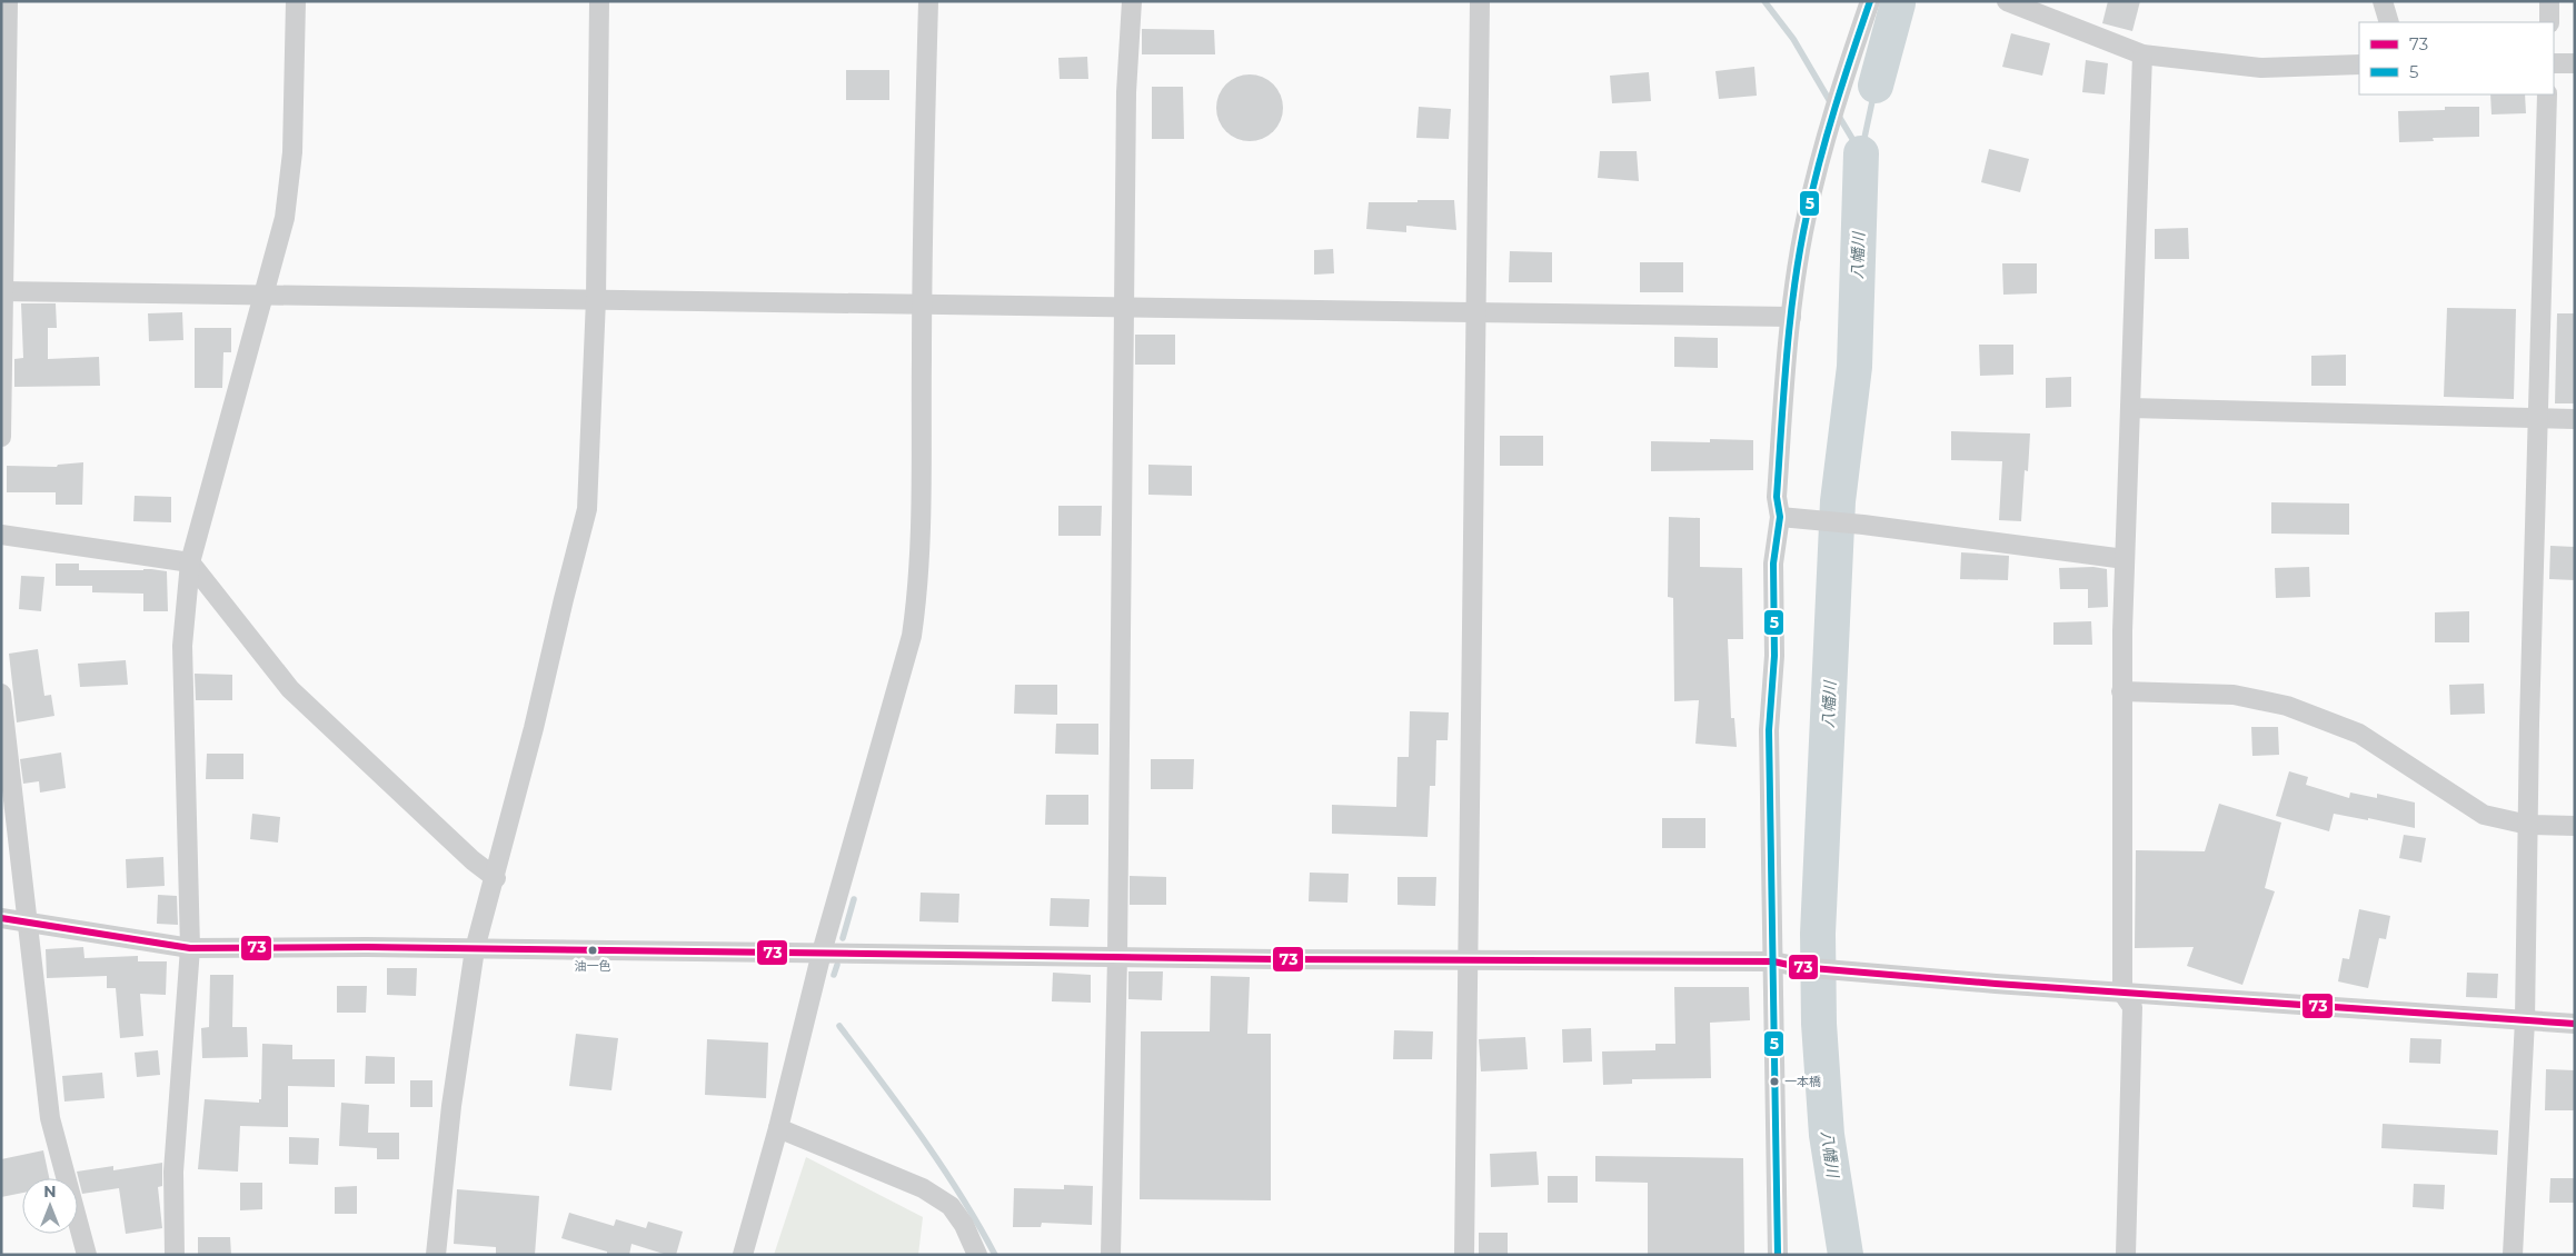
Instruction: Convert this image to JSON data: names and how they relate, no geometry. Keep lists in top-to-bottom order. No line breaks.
{"water":["八幡川"],"places":["油一色","一本橋"],"lines":["transit line 5","transit line 73"],"legend":["73","5"],"north":"top"}
